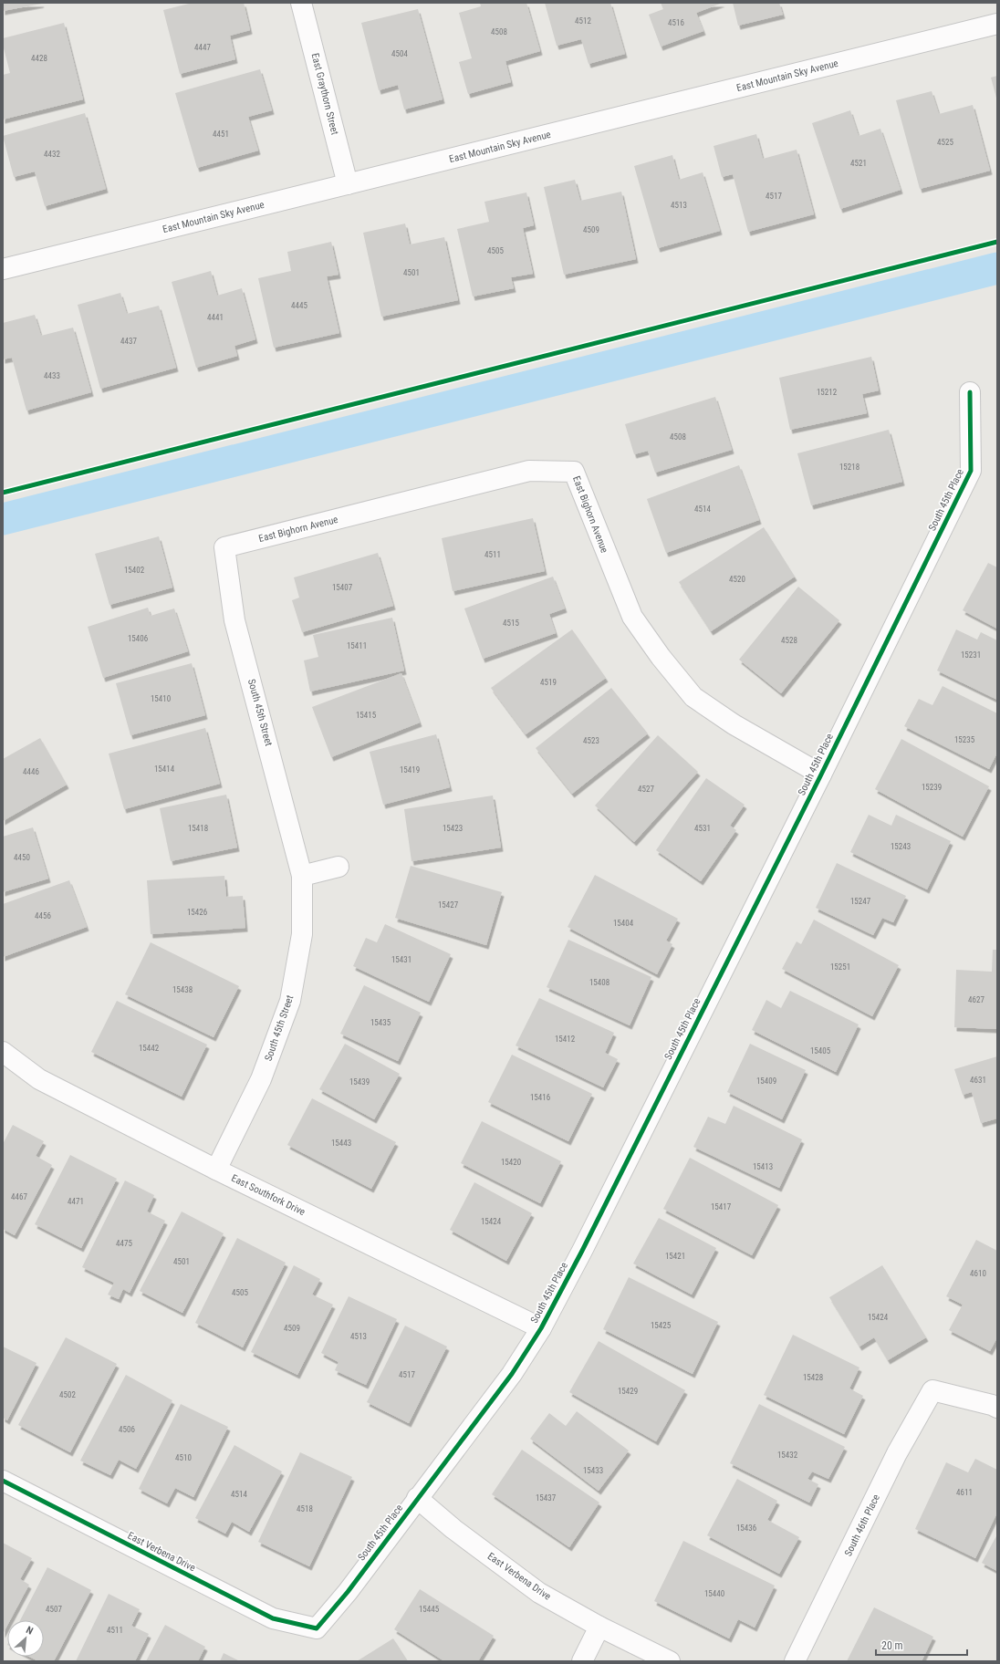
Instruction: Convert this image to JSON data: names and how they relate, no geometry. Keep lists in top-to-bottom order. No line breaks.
{"streets":{"street":["East Mountain Sky Avenue","East Graythorn Street","South 45th Place","East Bighorn Avenue","South 45th Street","East Southfork Drive","South 46th Place","East Verbena Drive"]},"crossings":[["East Mountain Sky Avenue","East Graythorn Street"],["South 45th Place","East Bighorn Avenue"],["South 45th Place","East Southfork Drive"],["South 45th Place","East Verbena Drive"],["East Bighorn Avenue","South 45th Street"],["South 45th Street","East Southfork Drive"]],"house_numbers":["4512","4516","4508","4447","4504","4428","4451","4525","4432","4521","4517","4513","4509","4505","4501","4445","4441","4437","4433","15212","4508","15218","4514","4511","15402","4520","15407","4515","15406","4528","15411","15231","4519","15410","15415","15235","4523","15414","15419","4446","15239","4527","15418","15423","4531","15243","4450","15247","15427","15426","4456","15404","15431","15251","15408","15438","4627","15435","15412","15442","15405","4631","15409","15439","15416","15443","15420","15413","4467","4471","15417","15424","4475","15421","4501","4610","4505","15424","15425","4509","4513","4517","15428","15429","4502","4506","15432","4510","15433","4611","4514","15437","4518","15436","15440","4507","15445","4511"],"scale_bar":"20 m","north":"top right"}
